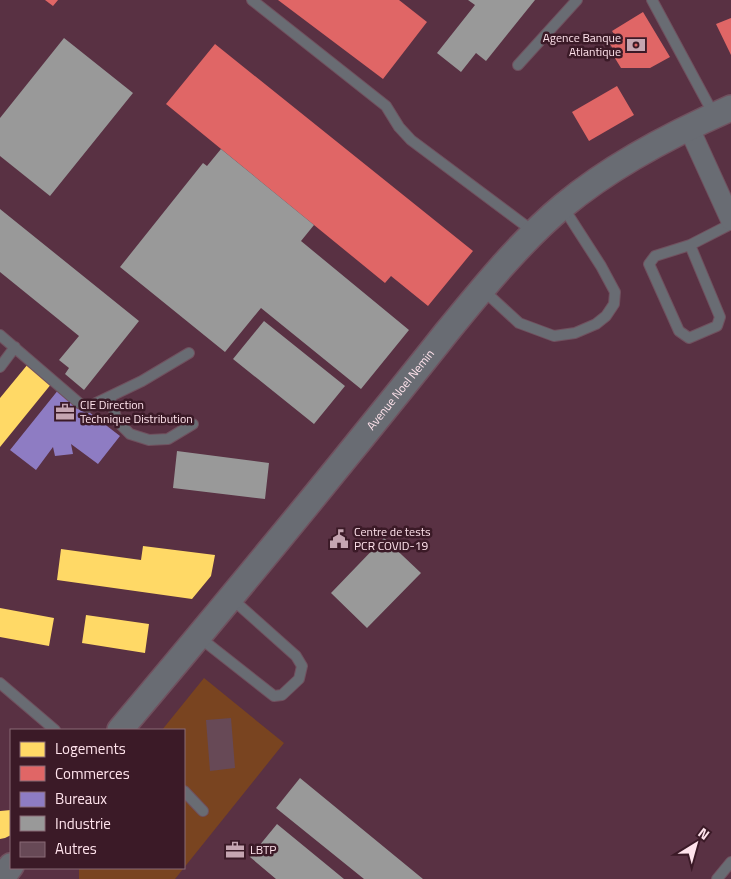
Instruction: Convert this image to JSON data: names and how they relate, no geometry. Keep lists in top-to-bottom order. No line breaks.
{"streets":{"street":["Avenue Noel Nemin"]},"places":{"bank":["Agence Banque Atlantique"],"office":["CIE Direction Technique Distribution","LBTP"],"public building":["Centre de tests PCR COVID-19"]},"legend":["Logements","Commerces","Bureaux","Industrie","Autres"],"north":"top right"}
